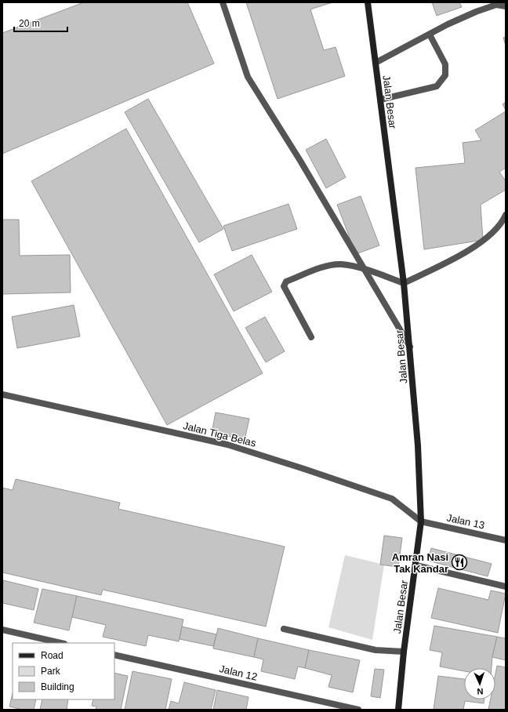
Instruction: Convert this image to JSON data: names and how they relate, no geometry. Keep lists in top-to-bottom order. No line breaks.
{"streets":{"main road":["Jalan Besar"],"street":["Jalan Tiga Belas","Jalan 13","Jalan 12"]},"crossings":[["Jalan Besar","Jalan Tiga Belas"],["Jalan Besar","Jalan 13"],["Jalan Tiga Belas","Jalan 13"]],"places":{"restaurant":["Amran Nasi Tak Kandar"]},"legend":["Road","Park","Building"],"scale_bar":"20 m","north":"bottom"}
